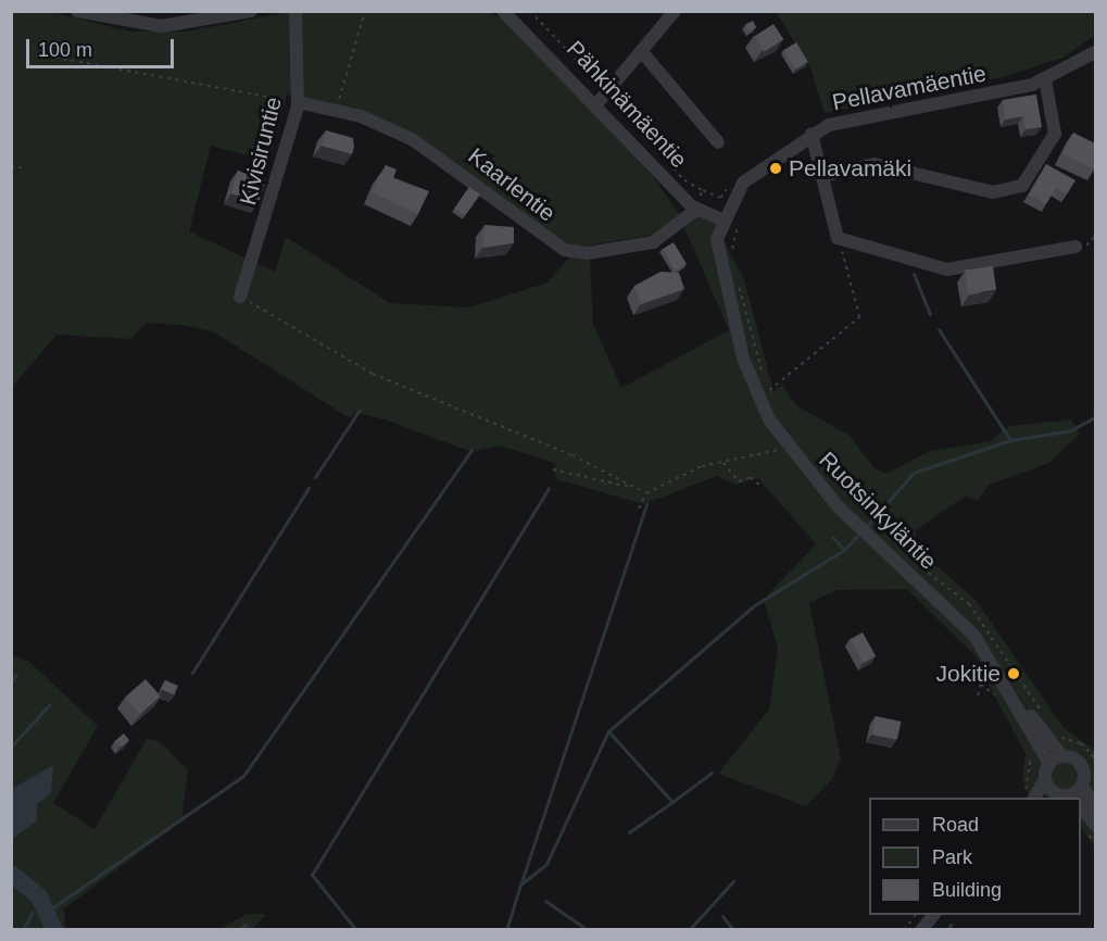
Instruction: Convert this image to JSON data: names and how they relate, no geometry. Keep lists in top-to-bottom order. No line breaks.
{"streets":{"street":["Pellavamäentie","Pähkinämäentie","Kivisiruntie","Kaarlentie","Ruotsinkyläntie"]},"crossings":[["Pellavamäentie","Pähkinämäentie"],["Pellavamäentie","Ruotsinkyläntie"],["Pähkinämäentie","Kaarlentie"],["Pähkinämäentie","Ruotsinkyläntie"],["Kivisiruntie","Kaarlentie"]],"places":["Pellavamäki","Jokitie"],"legend":["Road","Park","Building"],"scale_bar":"100 m"}
